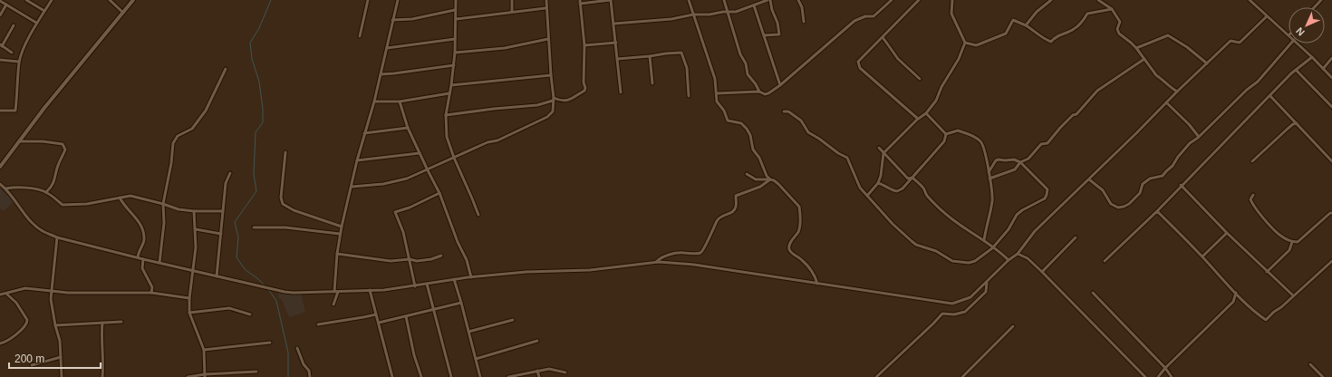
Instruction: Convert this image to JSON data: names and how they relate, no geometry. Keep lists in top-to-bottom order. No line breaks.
{"scale_bar":"200 m","north":"bottom left"}
